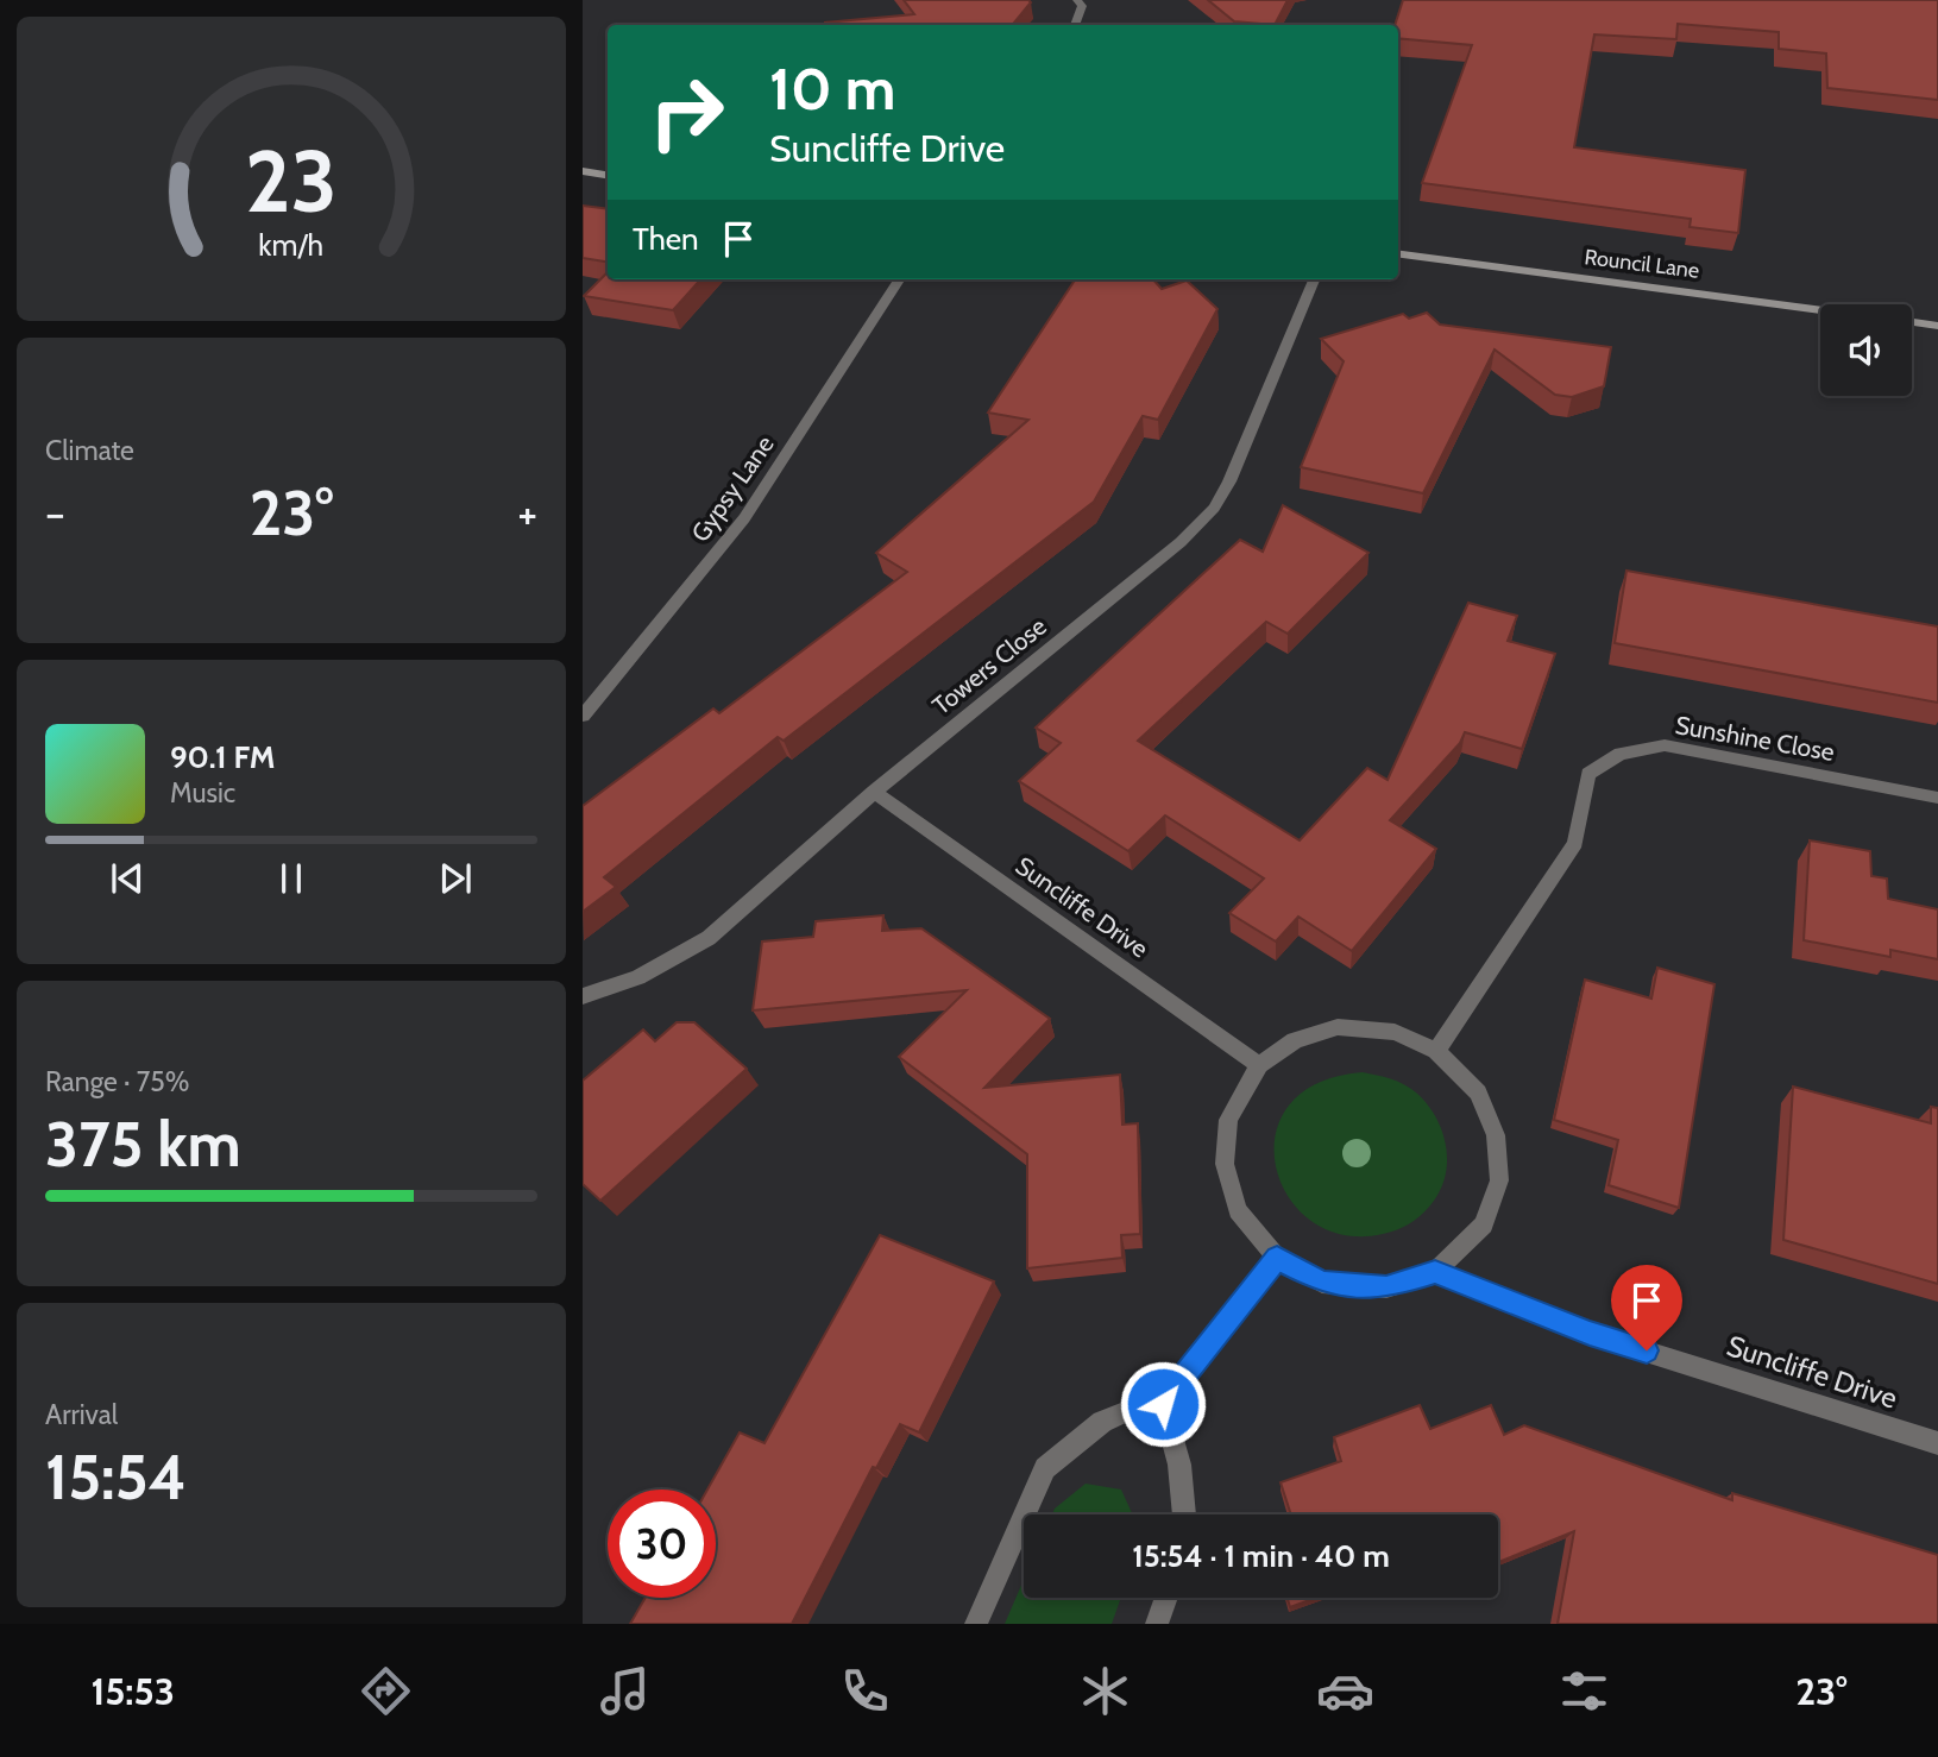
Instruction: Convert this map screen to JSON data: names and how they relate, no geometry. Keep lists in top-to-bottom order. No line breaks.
{"streets":{"street":["Rouncil Lane","Gypsy Lane","Towers Close","Sunshine Close","Suncliffe Drive"]},"crossings":[["Towers Close","Suncliffe Drive"],["Sunshine Close","Suncliffe Drive"]],"page":{"turn":["10 m","Suncliffe Drive"],"then":"Then","tile":["Climate",["Range · 75%","375 km"],["Arrival","15:54"]],"heat":["−","23°","+"],"song":["90.1 FM","Music"],"limit":"30","trip":"15:54 · 1 min · 40 m","tabs":["15:53","23°"],"gauge":["23","km/h"]}}
